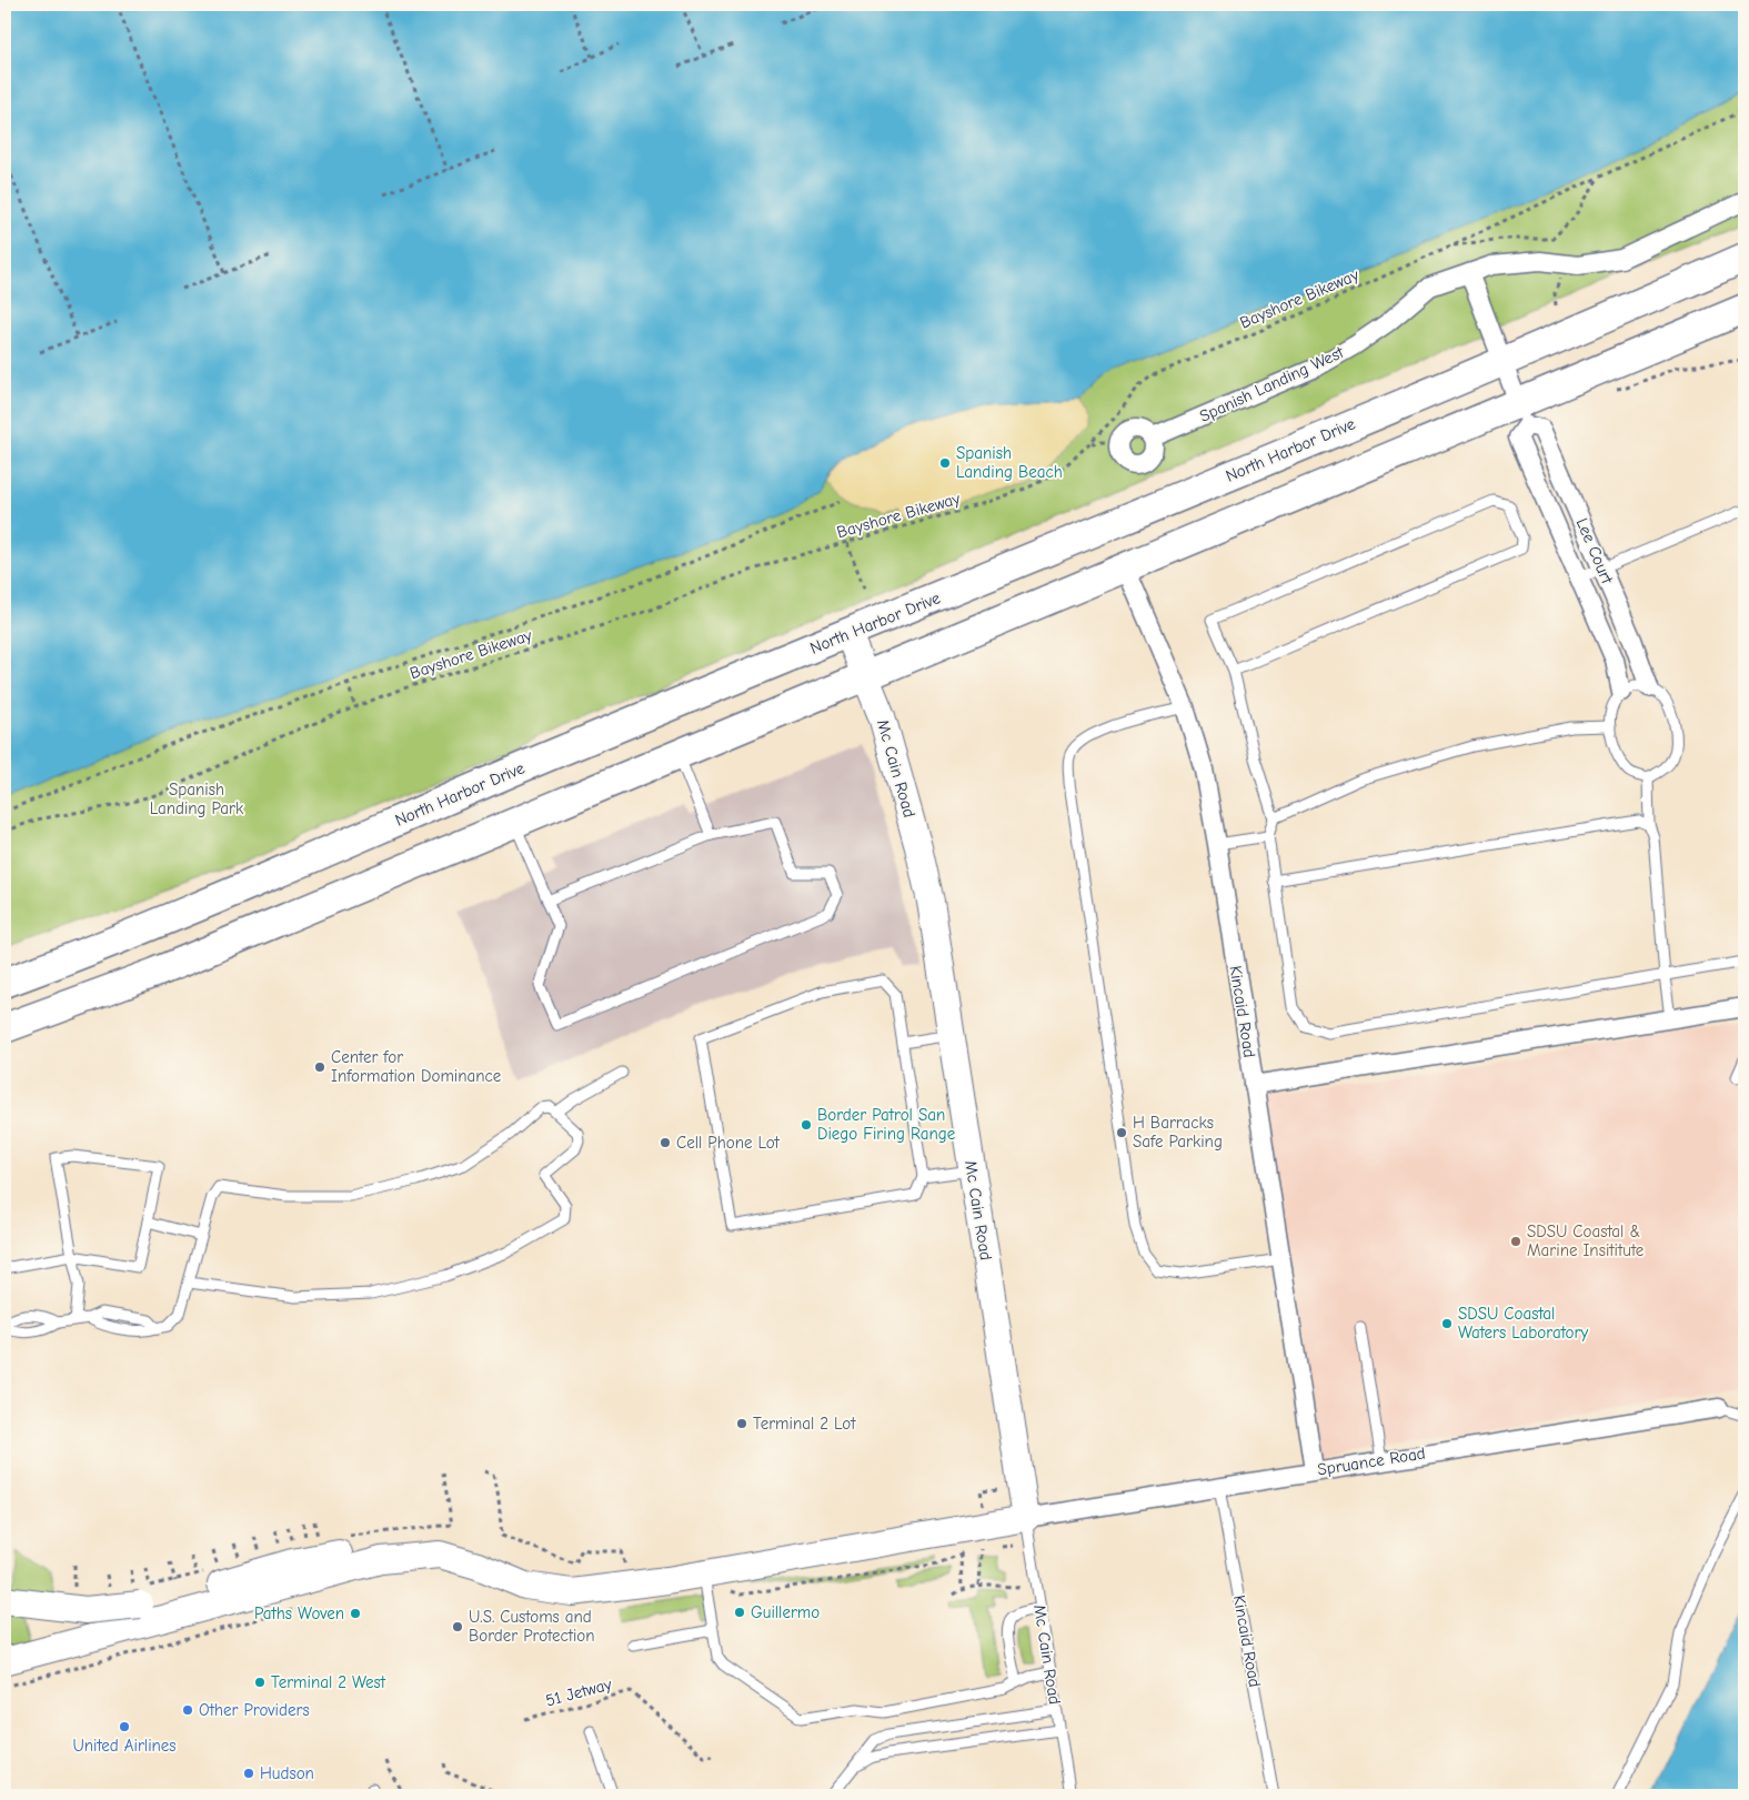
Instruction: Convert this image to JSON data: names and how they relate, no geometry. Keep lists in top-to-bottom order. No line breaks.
{"streets":{"main road":["North Harbor Drive","Mc Cain Road"],"street":["Spanish Landing West","Lee Court","Kincaid Road","Spruance Road"],"path":["Bayshore Bikeway","51 Jetway"]},"crossings":[["North Harbor Drive","Lee Court"],["North Harbor Drive","Mc Cain Road"],["Mc Cain Road","Spruance Road"],["Kincaid Road","Spruance Road"]],"parks":["Spanish Landing Park"],"places":["Spanish Landing Beach","Center for Information Dominance","Border Patrol San Diego Firing Range","H Barracks Safe Parking","Cell Phone Lot","SDSU Coastal & Marine Insititute","SDSU Coastal Waters Laboratory","Terminal 2 Lot","Guillermo","Paths Woven","U.S. Customs and Border Protection","Terminal 2 West","Other Providers","United Airlines","Hudson"]}
